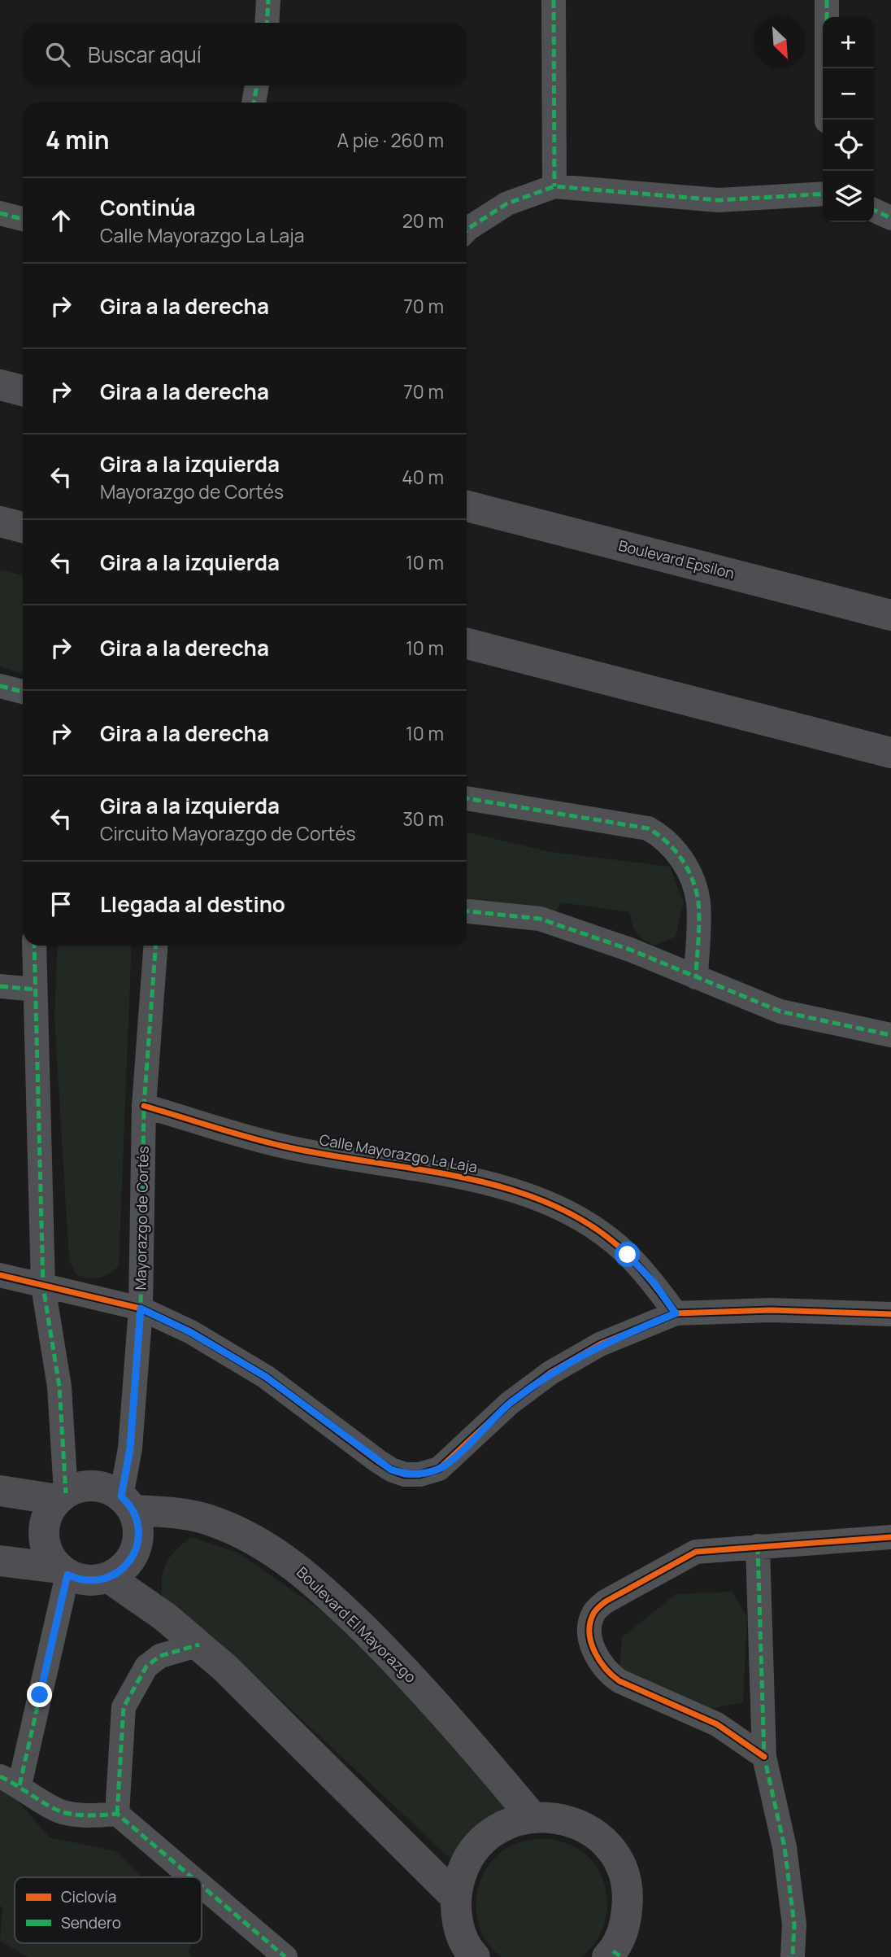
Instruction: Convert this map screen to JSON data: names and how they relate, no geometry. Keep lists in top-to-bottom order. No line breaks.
{"streets":{"street":["Boulevard Epsilon","Calle Mayorazgo La Laja","Mayorazgo de Cortés","Boulevard El Mayorazgo"]},"crossings":[["Calle Mayorazgo La Laja","Mayorazgo de Cortés"],["Mayorazgo de Cortés","Boulevard El Mayorazgo"]],"legend":["Ciclovía","Sendero"],"north":"bottom right","page":{"map_buttons":["+","−"],"search":"Buscar aquí","heading":["4 min","A pie · 260 m"],"list":[["Continúa","Calle Mayorazgo La Laja","20 m"],["Gira a la derecha","70 m"],["Gira a la derecha","70 m"],["Gira a la izquierda","Mayorazgo de Cortés","40 m"],["Gira a la izquierda","10 m"],["Gira a la derecha","10 m"],["Gira a la derecha","10 m"],["Gira a la izquierda","Circuito Mayorazgo de Cortés","30 m"],"Llegada al destino"]}}
